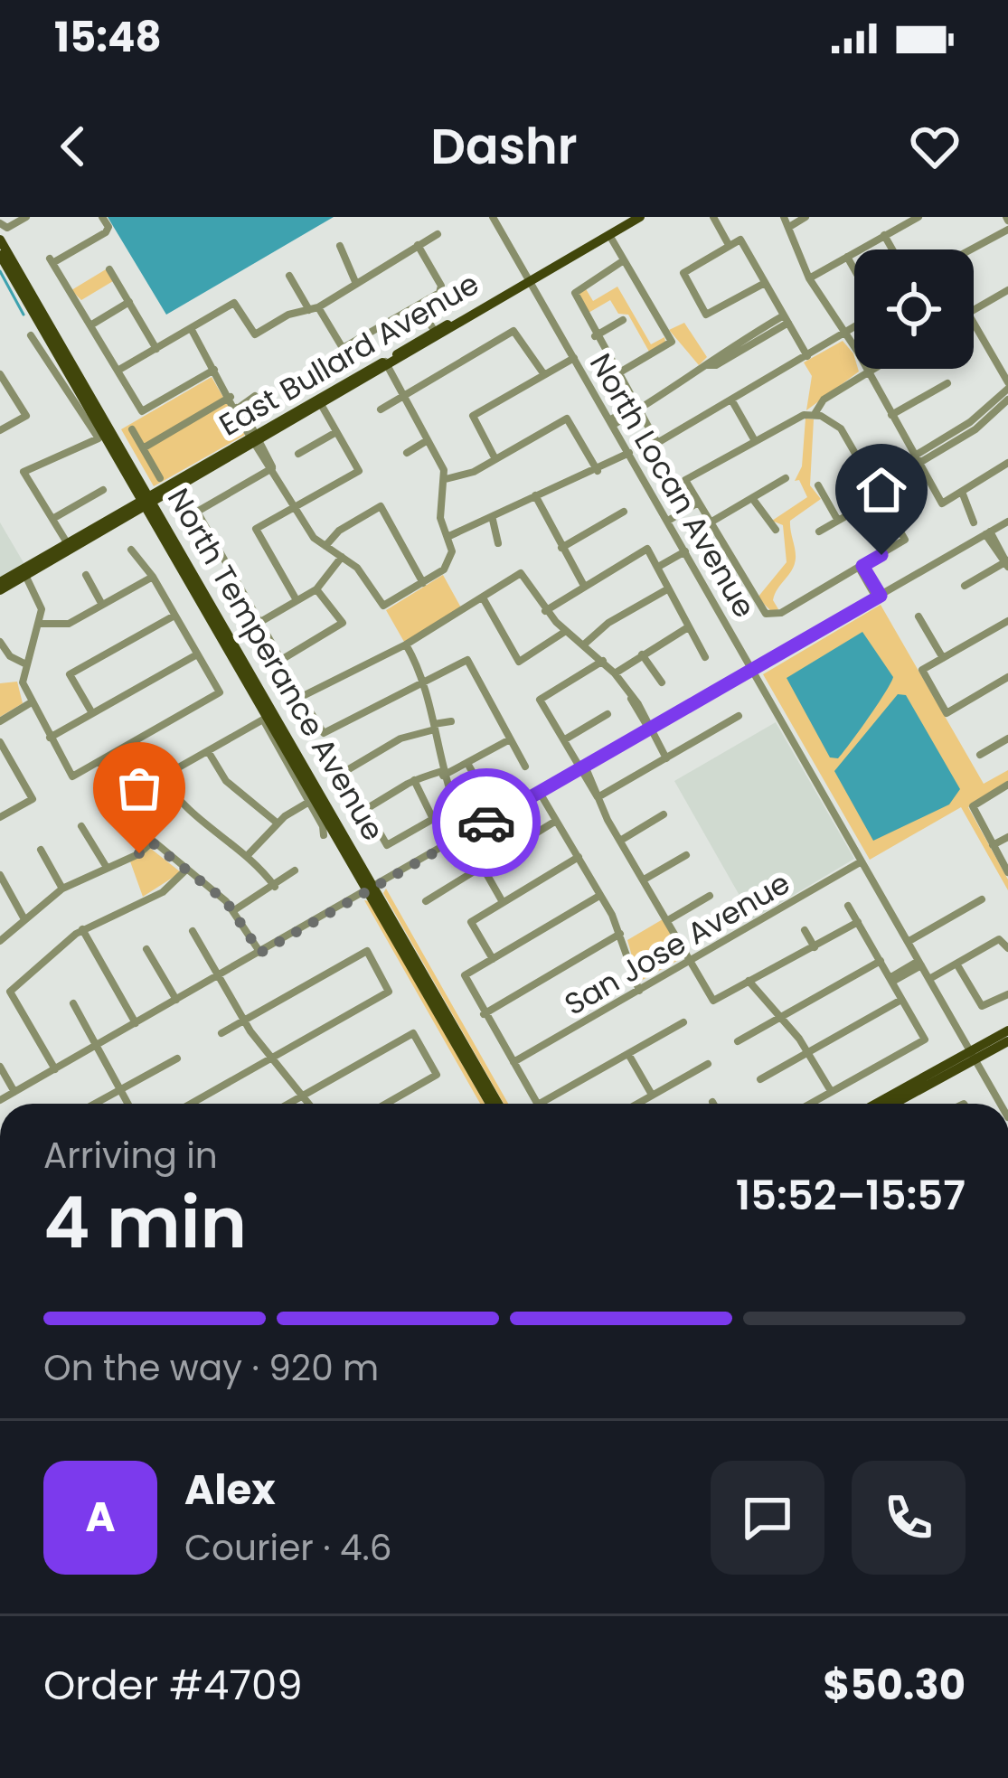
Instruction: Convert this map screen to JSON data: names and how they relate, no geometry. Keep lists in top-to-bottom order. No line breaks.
{"streets":{"main road":["East Bullard Avenue","North Temperance Avenue"],"street":["North Locan Avenue","San Jose Avenue"]},"crossings":[["East Bullard Avenue","North Locan Avenue"],["East Bullard Avenue","North Temperance Avenue"],["North Locan Avenue","San Jose Avenue"]],"page":{"status":"15:48","header":"Dashr","heading":["4 min","Arriving in","15:52–15:57"],"panel":["Alex","Courier · 4.6","Order #4709","$50.30"],"bar":"On the way · 920 m","round":"A"}}
